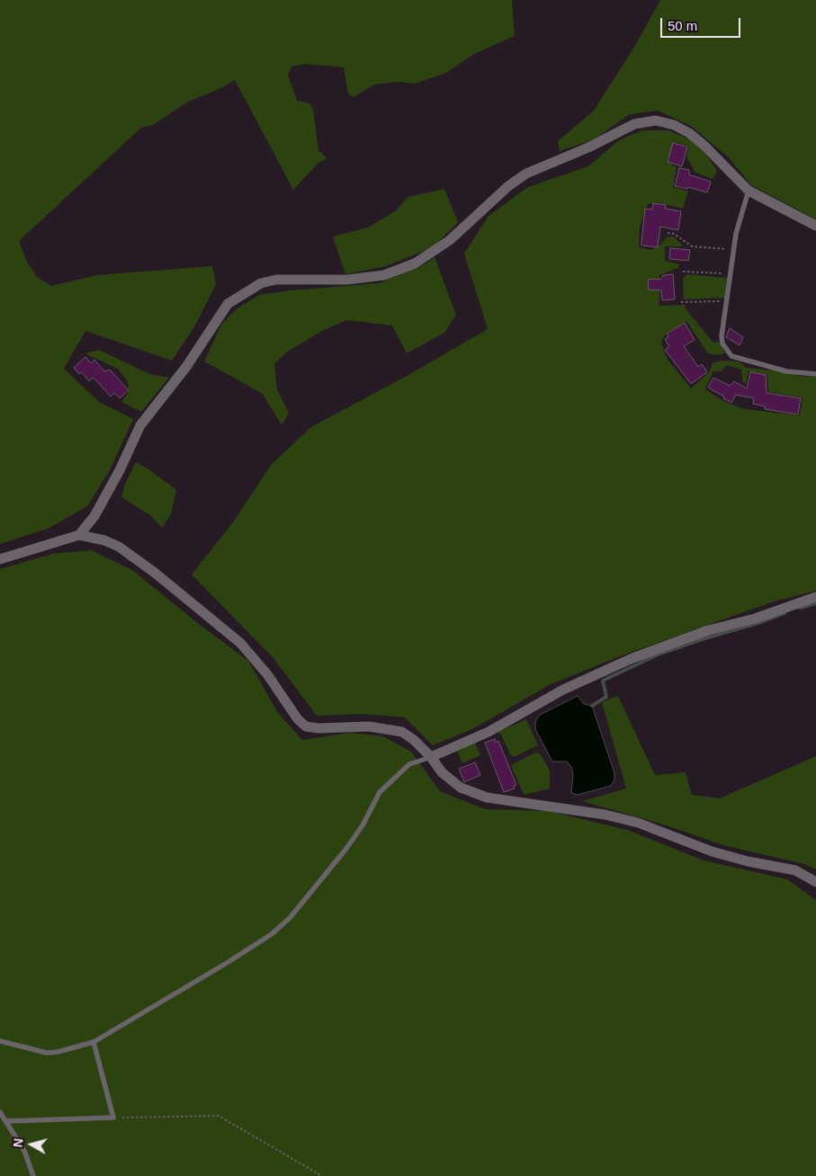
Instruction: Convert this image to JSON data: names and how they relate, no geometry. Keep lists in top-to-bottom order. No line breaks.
{"scale_bar":"50 m","north":"left"}
